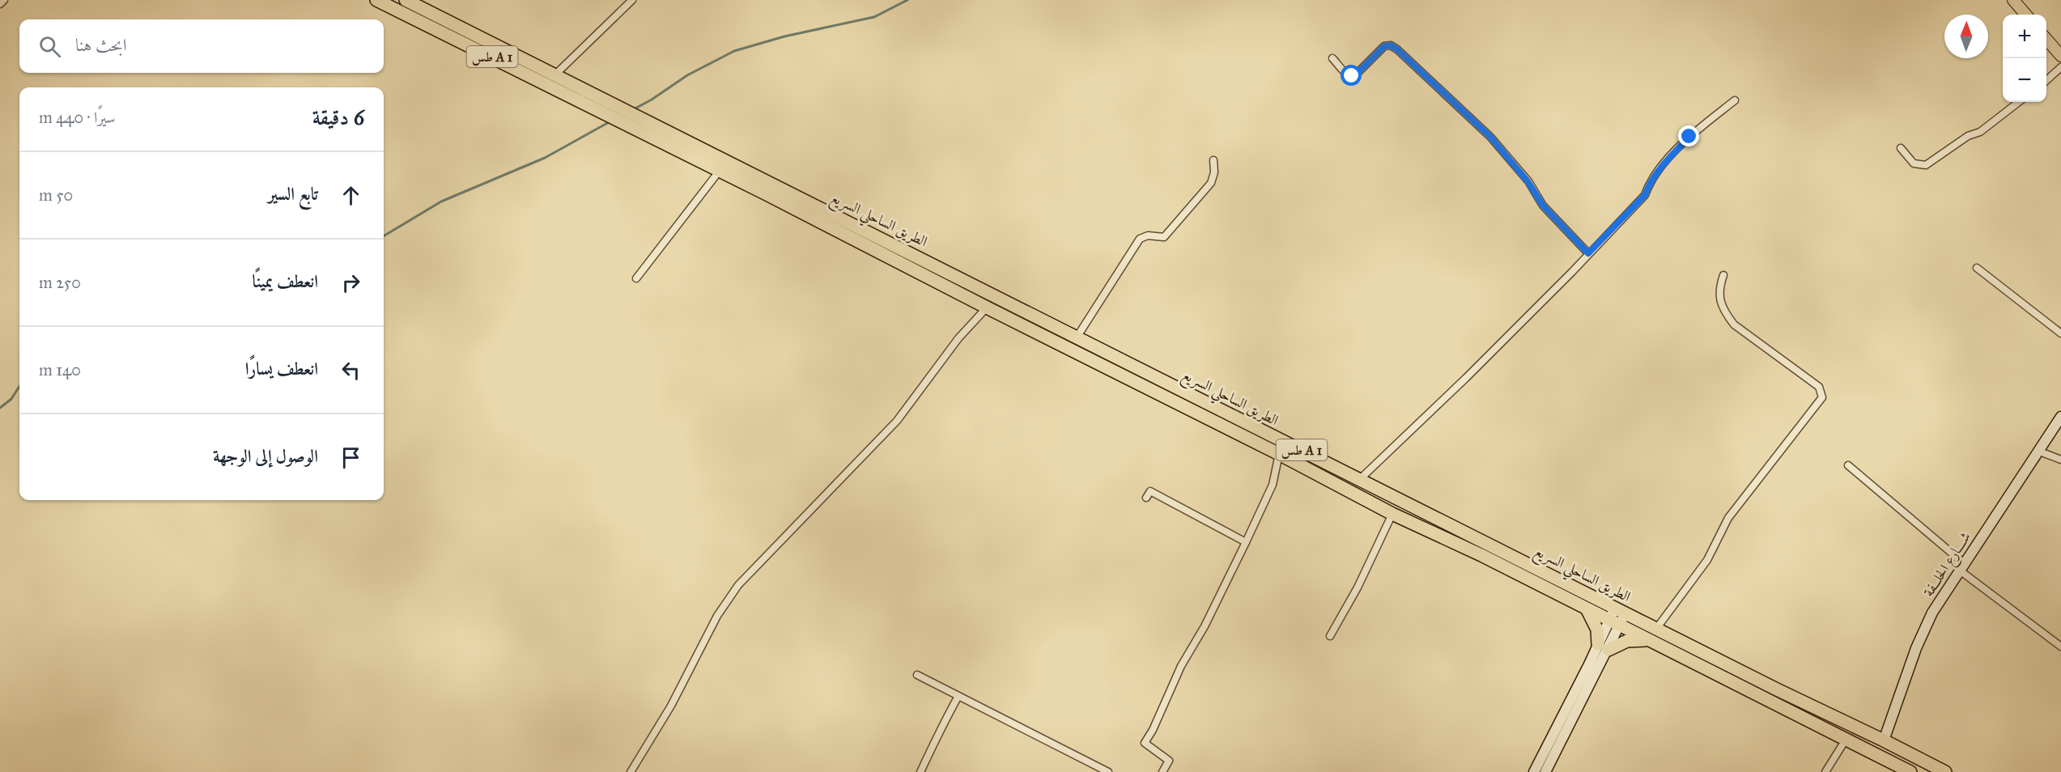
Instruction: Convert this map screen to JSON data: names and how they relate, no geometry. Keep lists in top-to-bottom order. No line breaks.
{"streets":{"highway":["طس A 1","الطريق الساحلي السريع"],"street":["شــــارع الحلـــفة"]},"crossings":[["الطريق الساحلي السريع","شــــارع الحلـــفة"]],"north":"top","page":{"map_buttons":["+","−"],"search":"ابحث هنا","heading":["6 دقيقة","سيرًا · 440 m"],"list":[["تابع السير","50 m"],["انعطف يمينًا","250 m"],["انعطف يسارًا","140 m"],"الوصول إلى الوجهة"]}}
